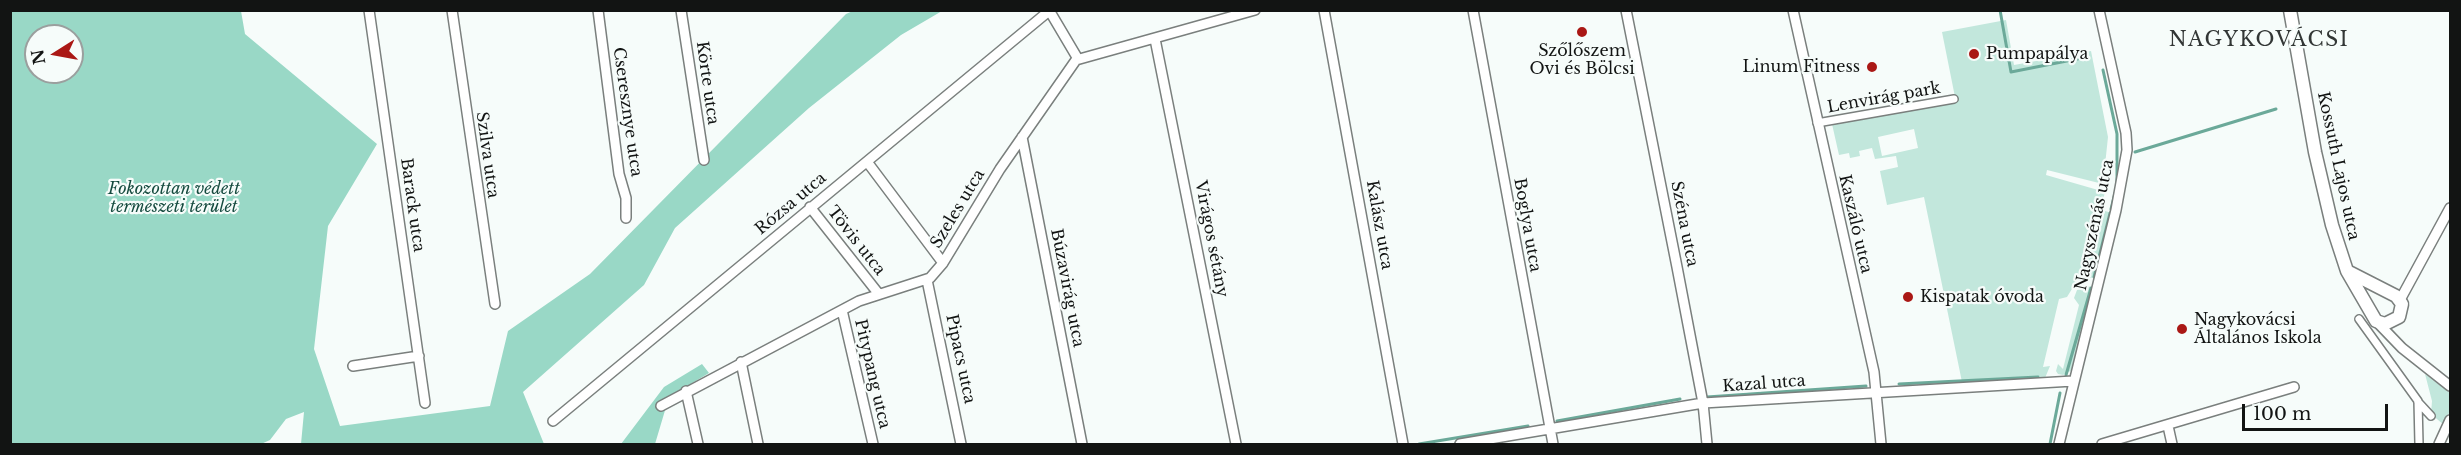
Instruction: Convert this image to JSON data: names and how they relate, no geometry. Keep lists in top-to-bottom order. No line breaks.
{"streets":{"street":["Körte utca","Lenvirág park","Cseresznye utca","Szilva utca","Kossuth Lajos utca","Rózsa utca","Barack utca","Szeles utca","Széna utca","Kaszáló utca","Kalász utca","Boglya utca","Nagyszénás utca","Virágos sétány","Tövis utca","Búzavirág utca","Pipacs utca","Pitypang utca","Kazal utca"]},"crossings":[["Lenvirág park","Kaszáló utca"],["Rózsa utca","Tövis utca"],["Szeles utca","Búzavirág utca"],["Szeles utca","Pipacs utca"],["Széna utca","Kazal utca"],["Kaszáló utca","Kazal utca"],["Boglya utca","Kazal utca"],["Nagyszénás utca","Kazal utca"]],"districts":["NAGYKOVÁCSI"],"parks":["Fokozottan védett természeti terület"],"places":["Szőlőszem Ovi és Bölcsi","Pumpapálya","Linum Fitness","Kispatak óvoda","Nagykovácsi Általános Iskola"],"scale_bar":"100 m","north":"left"}
